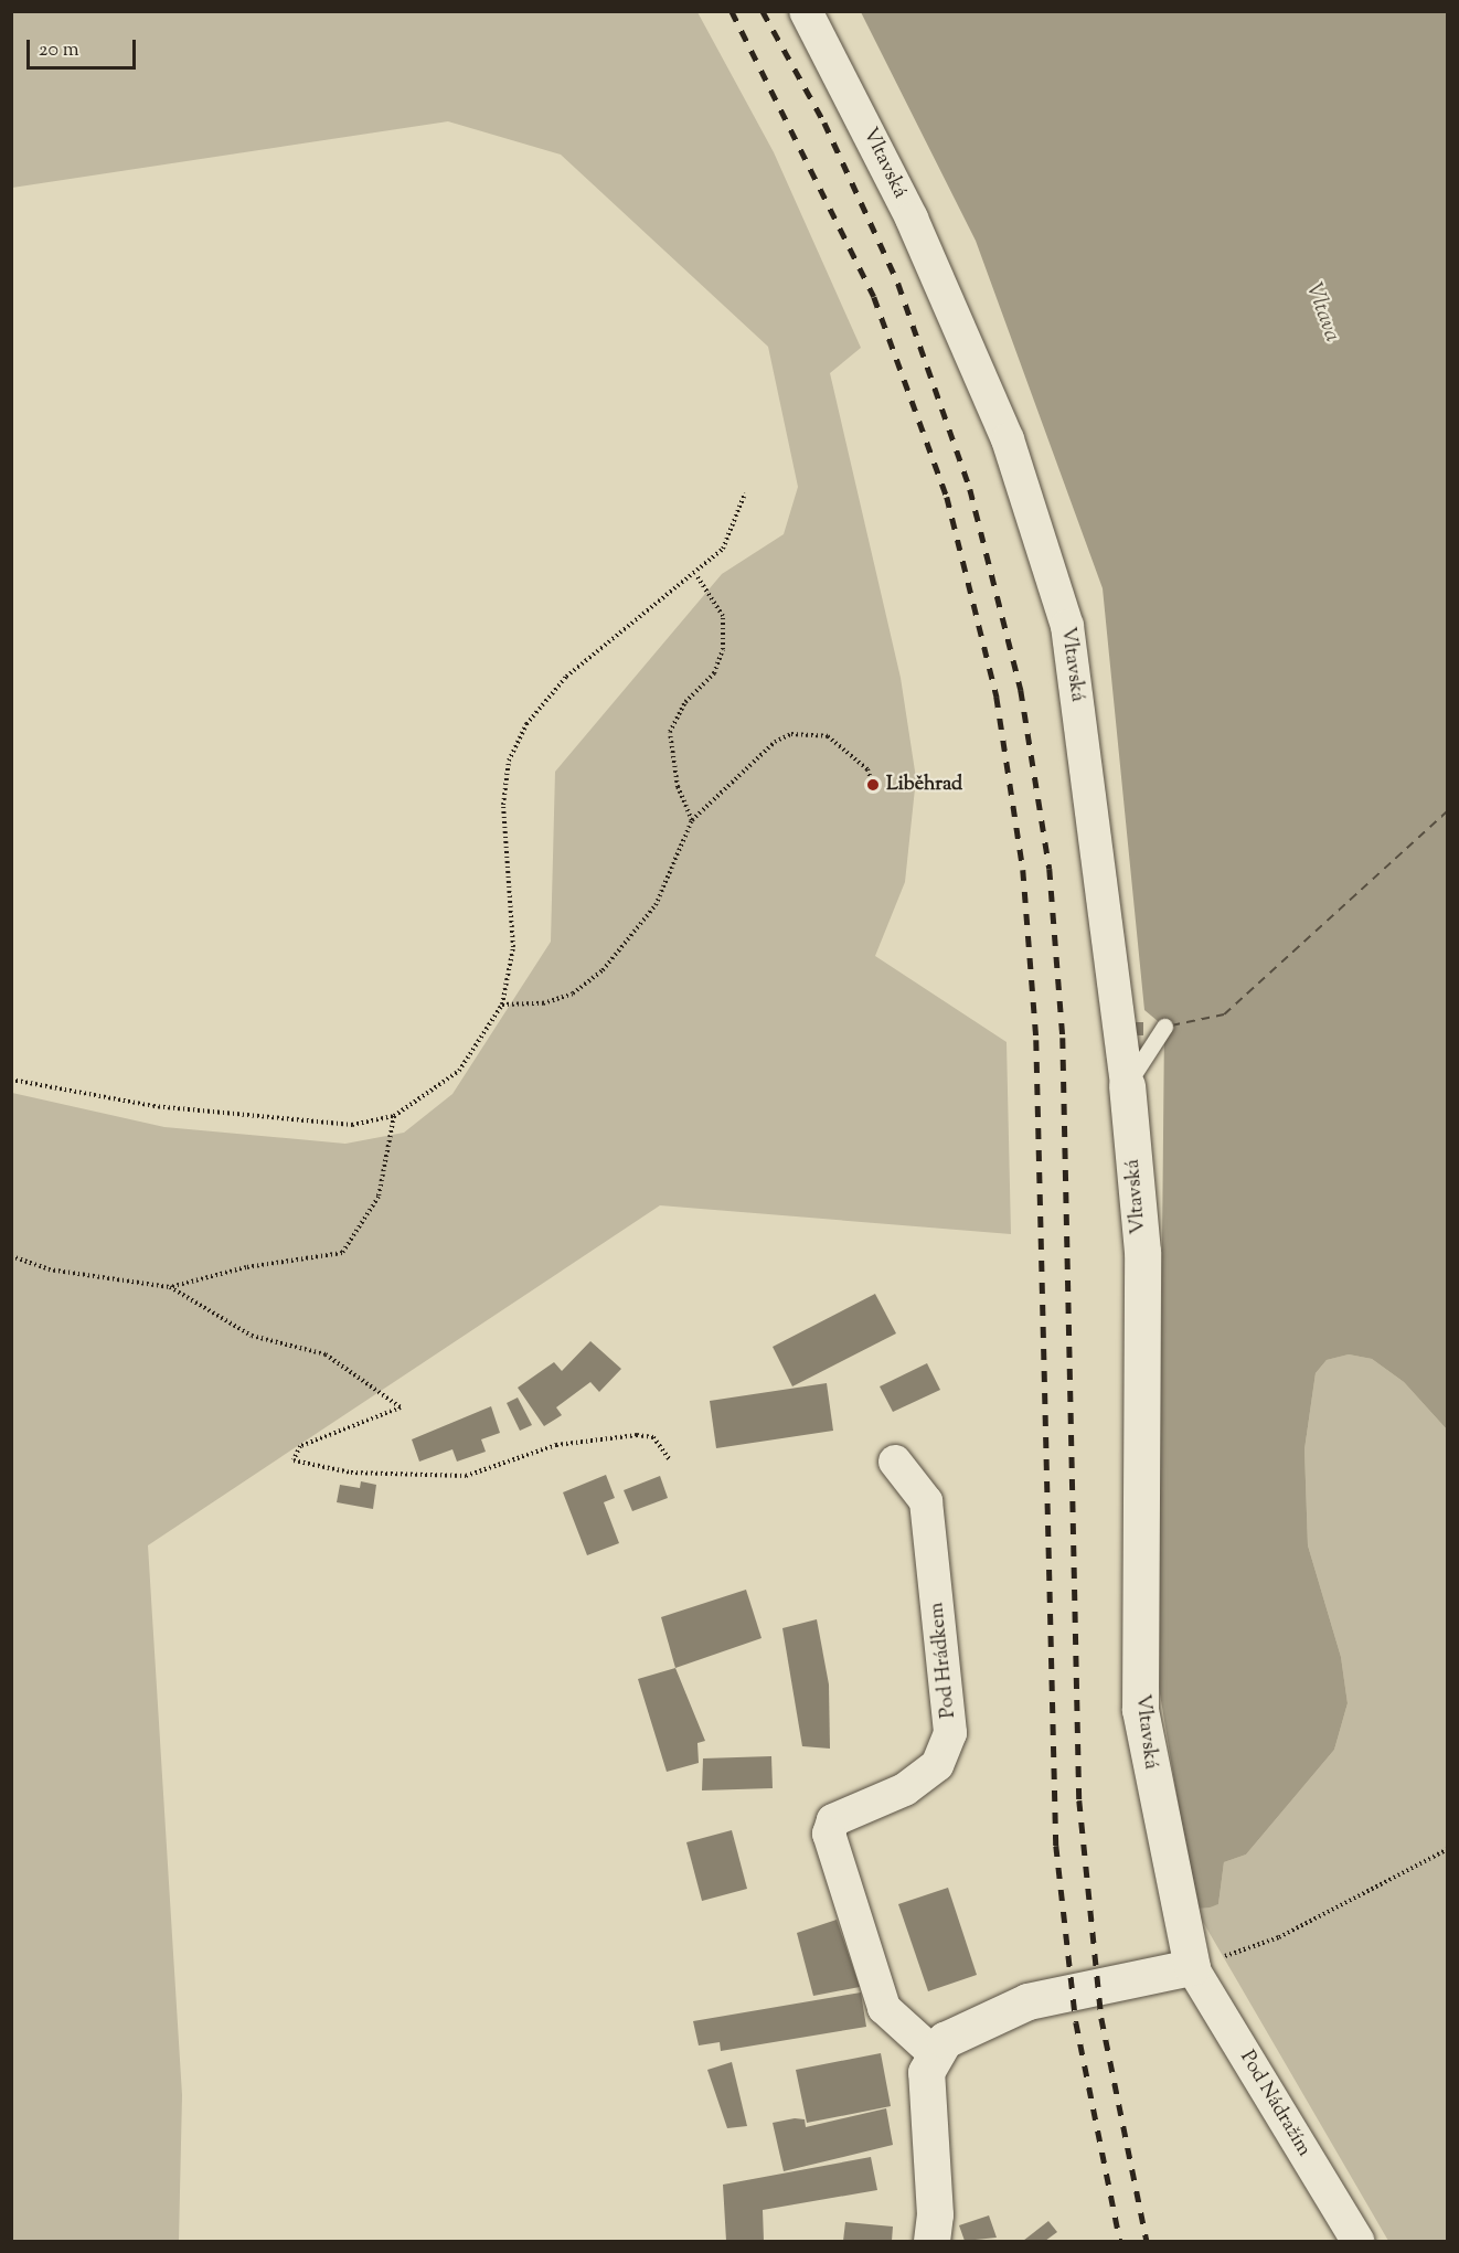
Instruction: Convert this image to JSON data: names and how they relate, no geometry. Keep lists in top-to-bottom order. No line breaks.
{"streets":{"street":["Vltavská","Pod Hrádkem","Pod Nádražím"]},"crossings":[["Vltavská","Pod Nádražím"]],"water":["Vltava"],"places":["Liběhrad"],"scale_bar":"20 m"}
